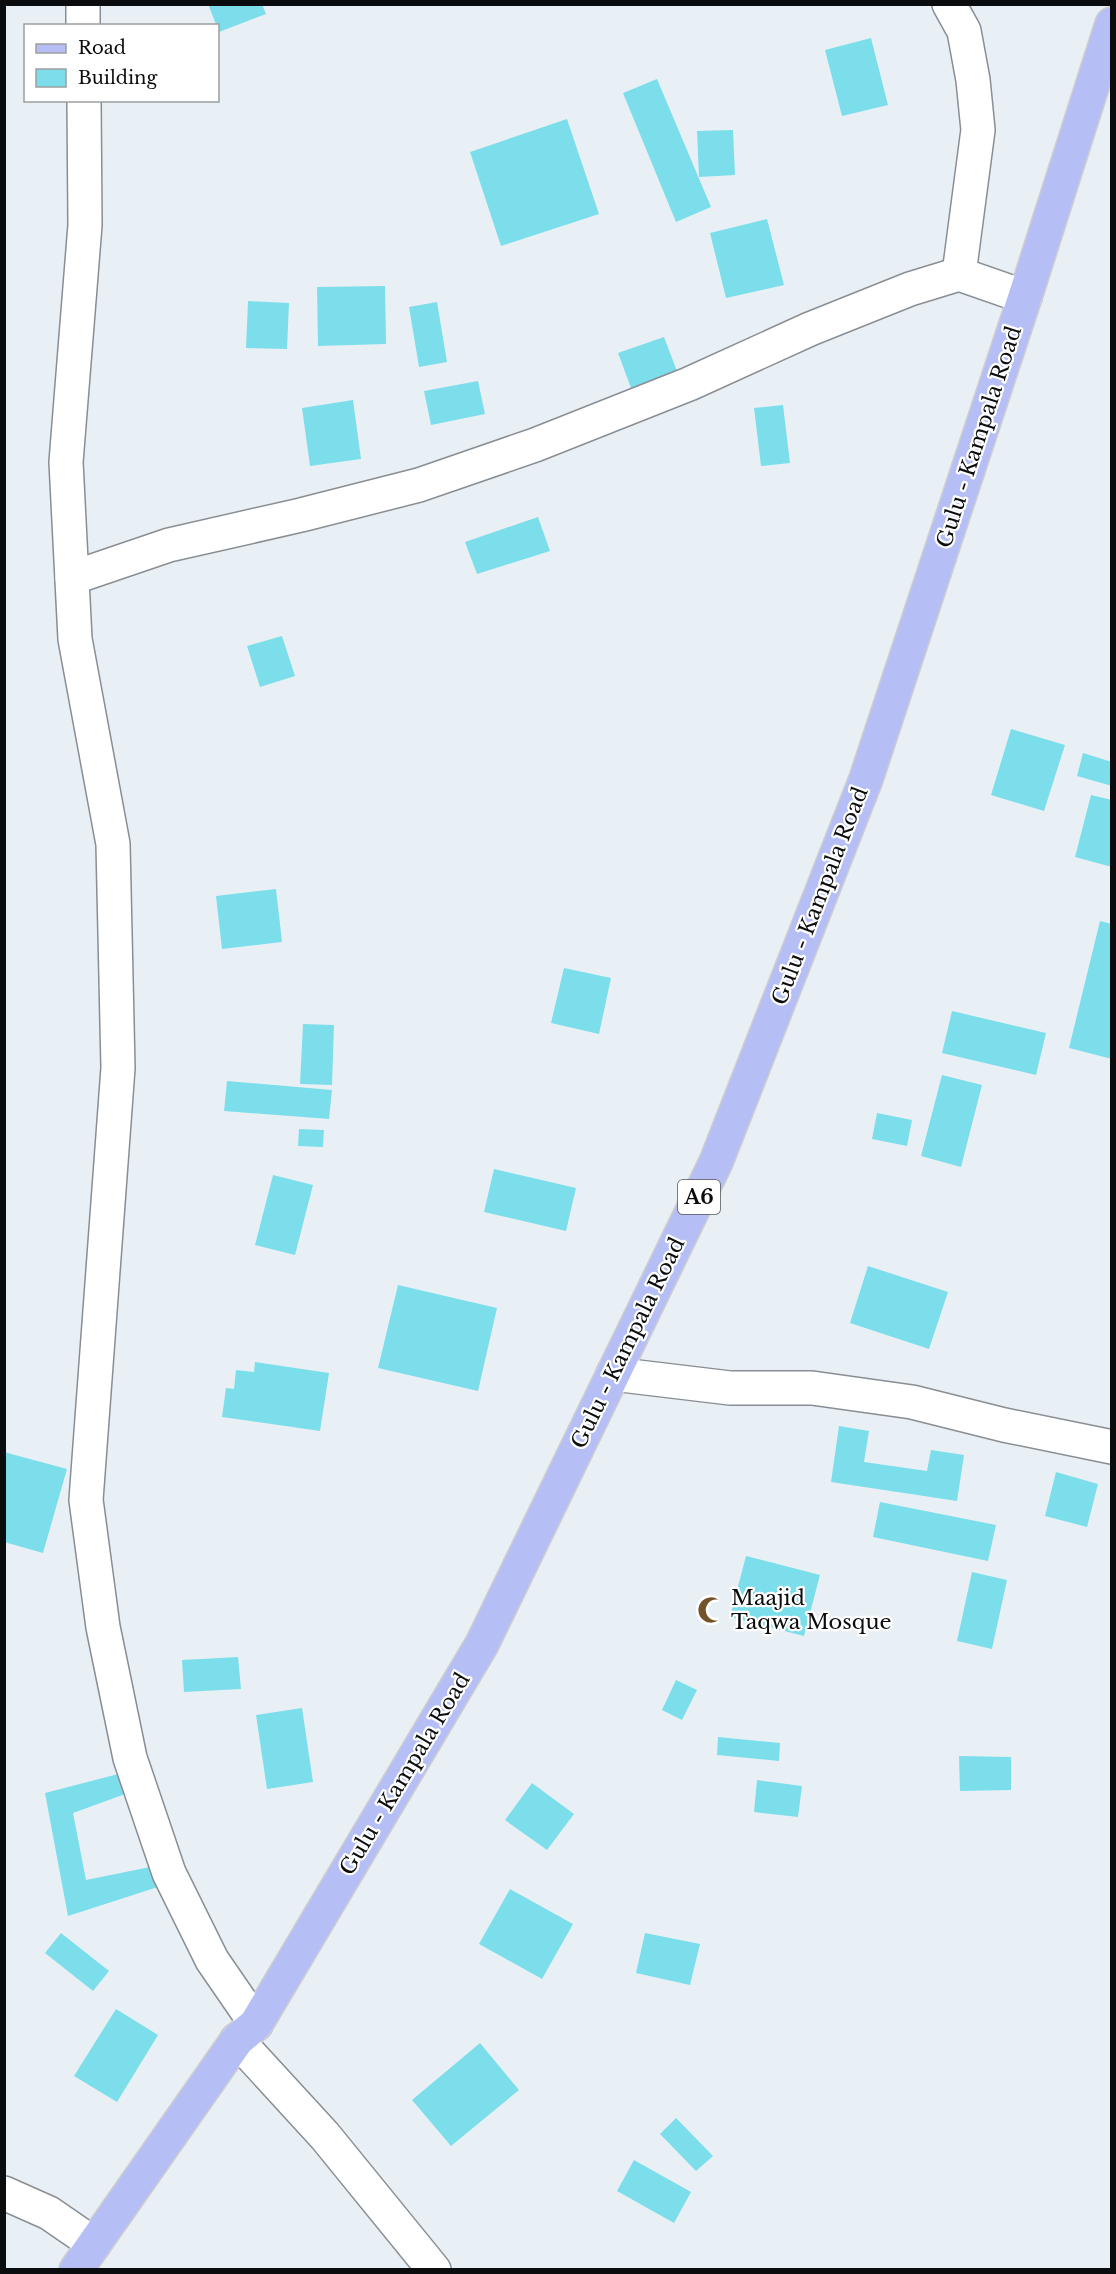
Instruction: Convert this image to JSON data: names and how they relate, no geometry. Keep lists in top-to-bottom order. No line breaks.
{"streets":{"main road":["Gulu - Kampala Road","A6"]},"places":{"mosque":["Maajid Taqwa Mosque"]},"legend":["Road","Building"]}
